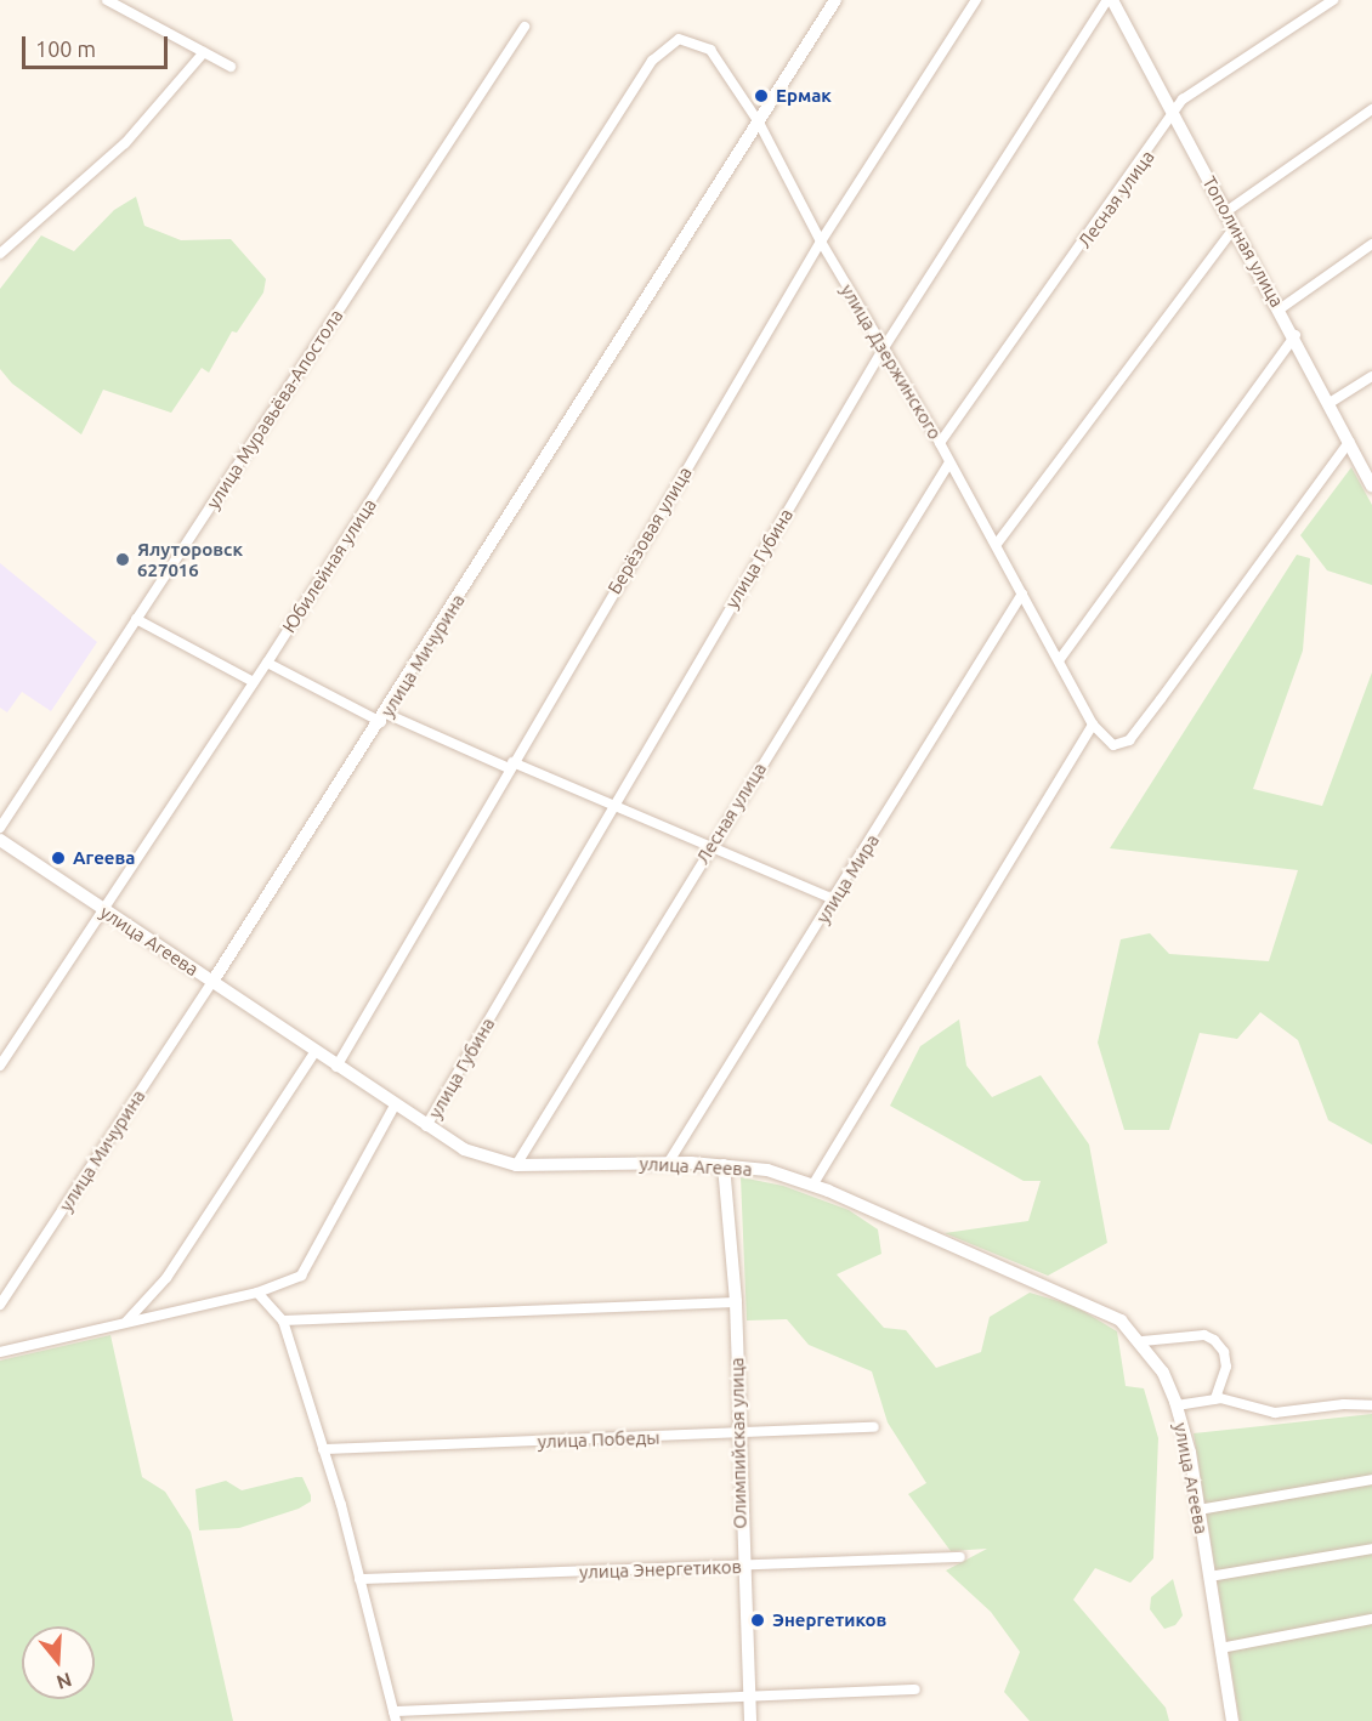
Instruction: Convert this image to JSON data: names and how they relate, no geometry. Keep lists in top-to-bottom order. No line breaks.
{"streets":{"street":["Лесная улица","Тополиная улица","улица Дзержинского","улица Муравьёва-Апостола","Берёзовая улица","улица Губина","Юбилейная улица","улица Мичурина","улица Мира","улица Агеева","улица Победы","Олимпийская улица","улица Энергетиков"]},"crossings":[["Лесная улица","Тополиная улица"],["Лесная улица","улица Дзержинского"],["Лесная улица","улица Агеева"],["Тополиная улица","улица Дзержинского"],["Тополиная улица","улица Губина"],["улица Дзержинского","Берёзовая улица"],["улица Дзержинского","улица Губина"],["улица Дзержинского","Юбилейная улица"],["улица Дзержинского","улица Мичурина"],["улица Дзержинского","улица Мира"],["Берёзовая улица","улица Агеева"],["улица Губина","улица Агеева"],["Юбилейная улица","улица Агеева"],["улица Мичурина","улица Агеева"],["улица Мира","улица Агеева"],["улица Агеева","Олимпийская улица"],["улица Победы","Олимпийская улица"],["Олимпийская улица","улица Энергетиков"]],"places":["Ермак","Ялуторовск 627016","Агеева","Энергетиков"],"scale_bar":"100 m","north":"bottom"}
